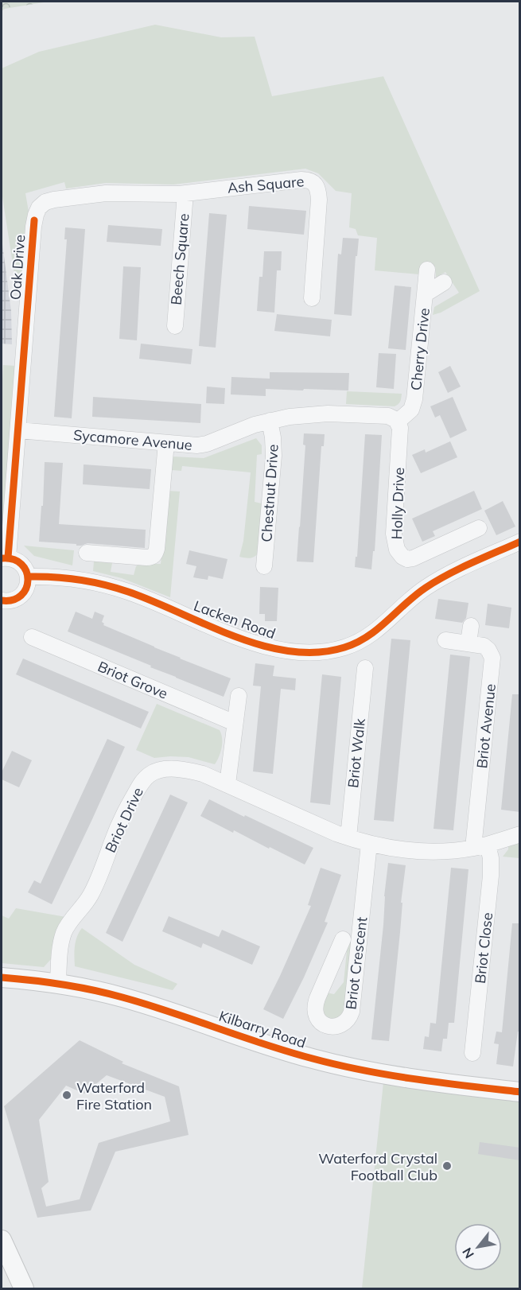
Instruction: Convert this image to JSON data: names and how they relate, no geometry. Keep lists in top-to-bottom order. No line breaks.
{"streets":{"street":["Ash Square","Beech Square","Oak Drive","Cherry Drive","Sycamore Avenue","Chestnut Drive","Holly Drive","Lacken Road","Briot Grove","Briot Avenue","Briot Walk","Briot Drive","Briot Close","Briot Crescent","Kilbarry Road"]},"crossings":[["Ash Square","Beech Square"],["Ash Square","Oak Drive"],["Beech Square","Oak Drive"],["Oak Drive","Sycamore Avenue"],["Cherry Drive","Sycamore Avenue"],["Cherry Drive","Holly Drive"],["Sycamore Avenue","Chestnut Drive"],["Sycamore Avenue","Holly Drive"],["Briot Avenue","Briot Drive"],["Briot Avenue","Briot Close"],["Briot Walk","Briot Drive"],["Briot Drive","Briot Close"],["Briot Drive","Briot Crescent"],["Briot Drive","Kilbarry Road"]],"places":["Waterford Fire Station","Waterford Crystal Football Club"],"north":"bottom left"}
